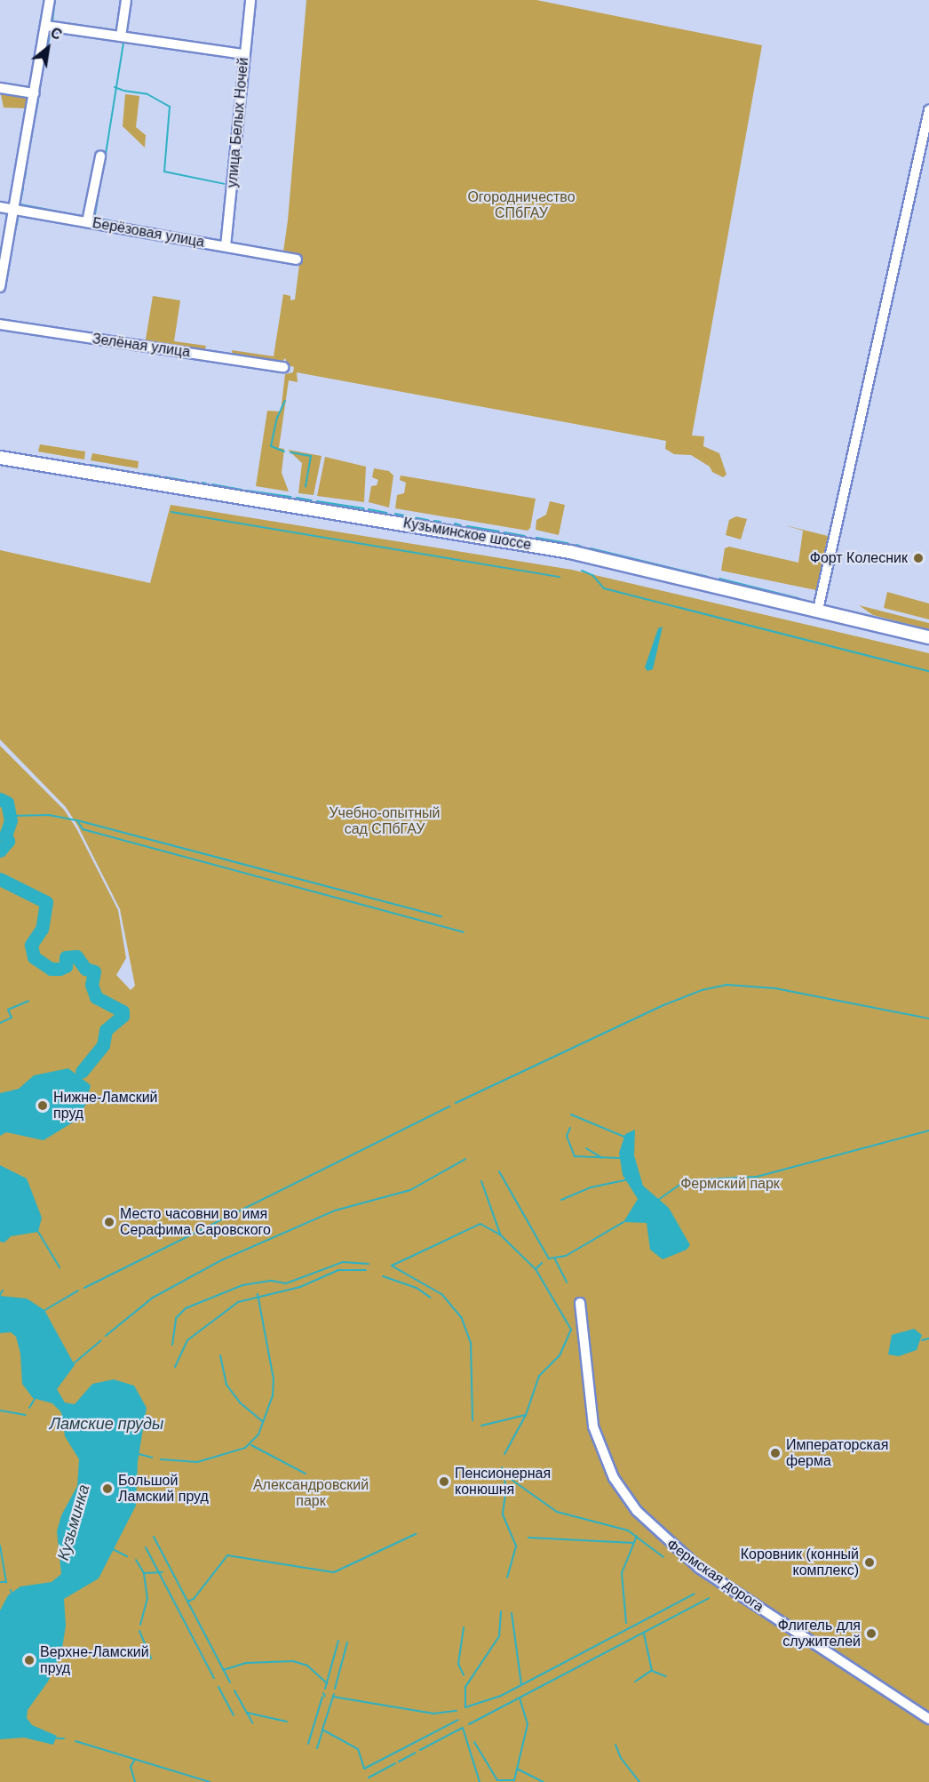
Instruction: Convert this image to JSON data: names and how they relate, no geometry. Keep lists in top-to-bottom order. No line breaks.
{"streets":{"main road":["Кузьминское шоссе"],"street":["улица Белых Ночей","Берёзовая улица","Зелёная улица","Фермская дорога"]},"crossings":[["улица Белых Ночей","Берёзовая улица"]],"water":["Ламские пруды","Кузьминка"],"parks":["Огородничество СПбГАУ","Учебно-опытный сад СПбГАУ","Фермский парк","Александровский парк"],"places":["Форт Колесник","Нижне-Ламский пруд","Место часовни во имя Серафима Саровского","Императорская ферма","Пенсионерная конюшня","Большой Ламский пруд","Коровник (конный комплекс)","Флигель для служителей","Верхне-Ламский пруд"],"north":"top right"}
